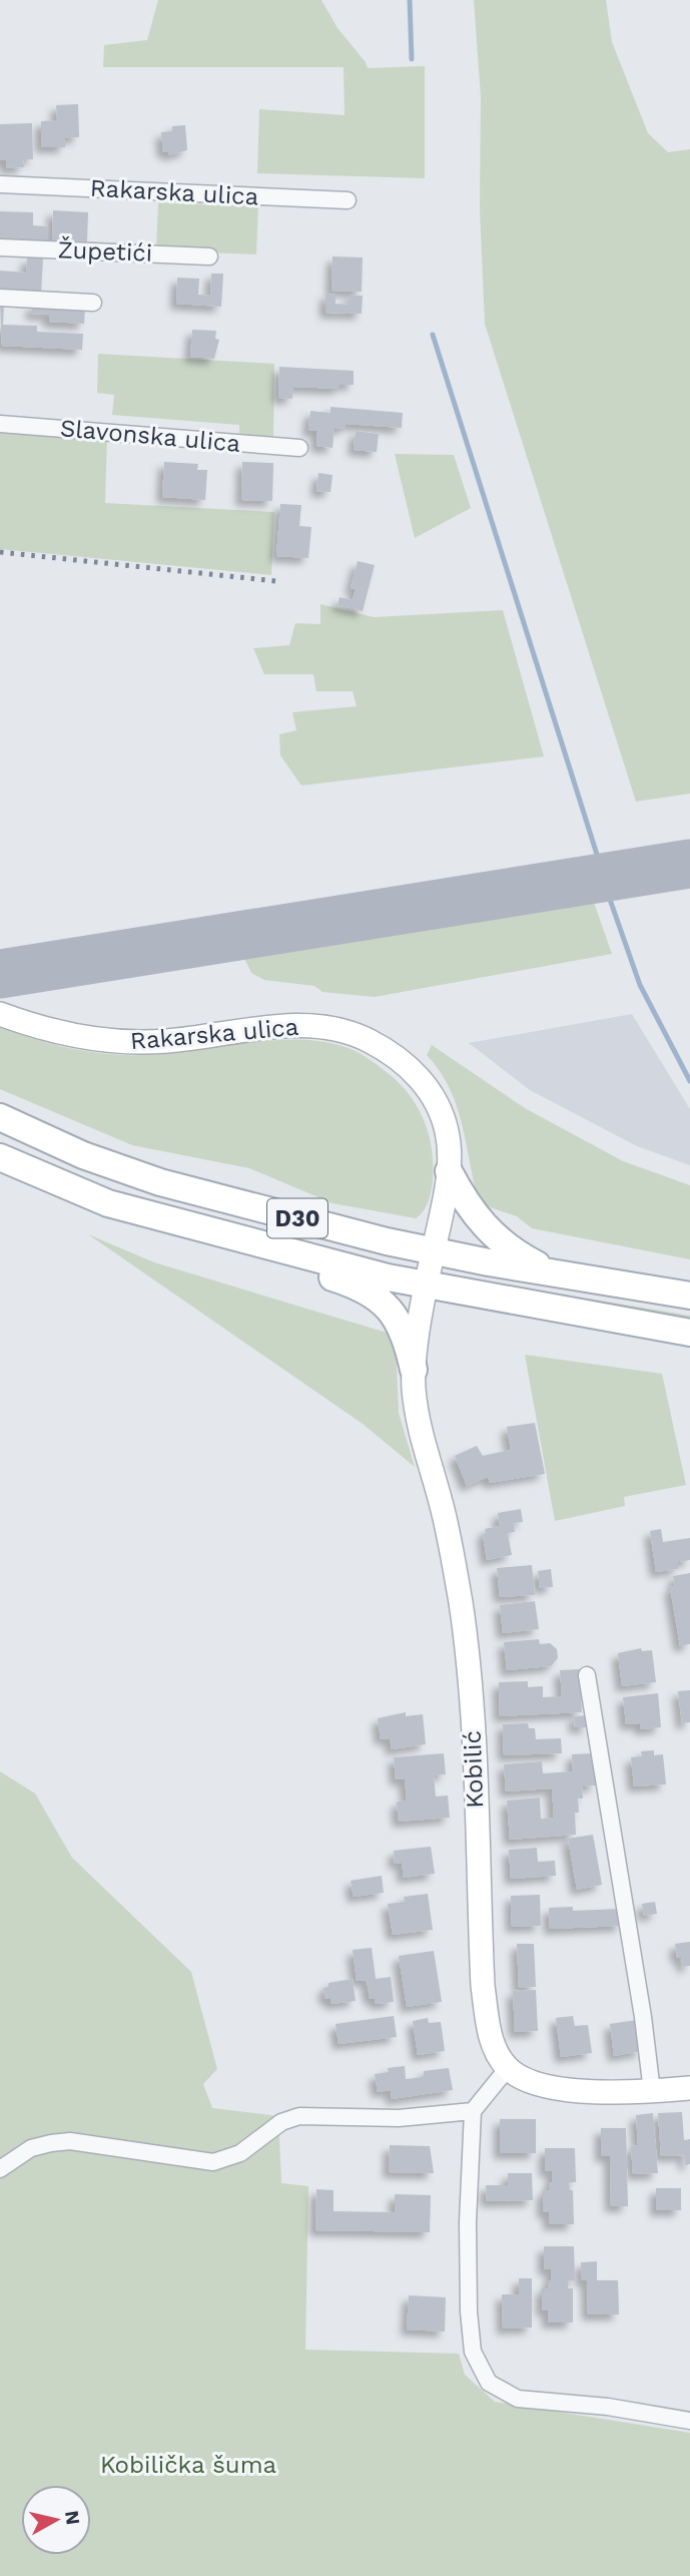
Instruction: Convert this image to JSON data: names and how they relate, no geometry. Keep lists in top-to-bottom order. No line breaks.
{"streets":{"main road":["Rakarska ulica","D30","Kobilić"],"street":["Župetići","Slavonska ulica"]},"crossings":[["Rakarska ulica","Kobilić"],["D30","Kobilić"]],"parks":["Kobilička šuma"],"north":"right"}
